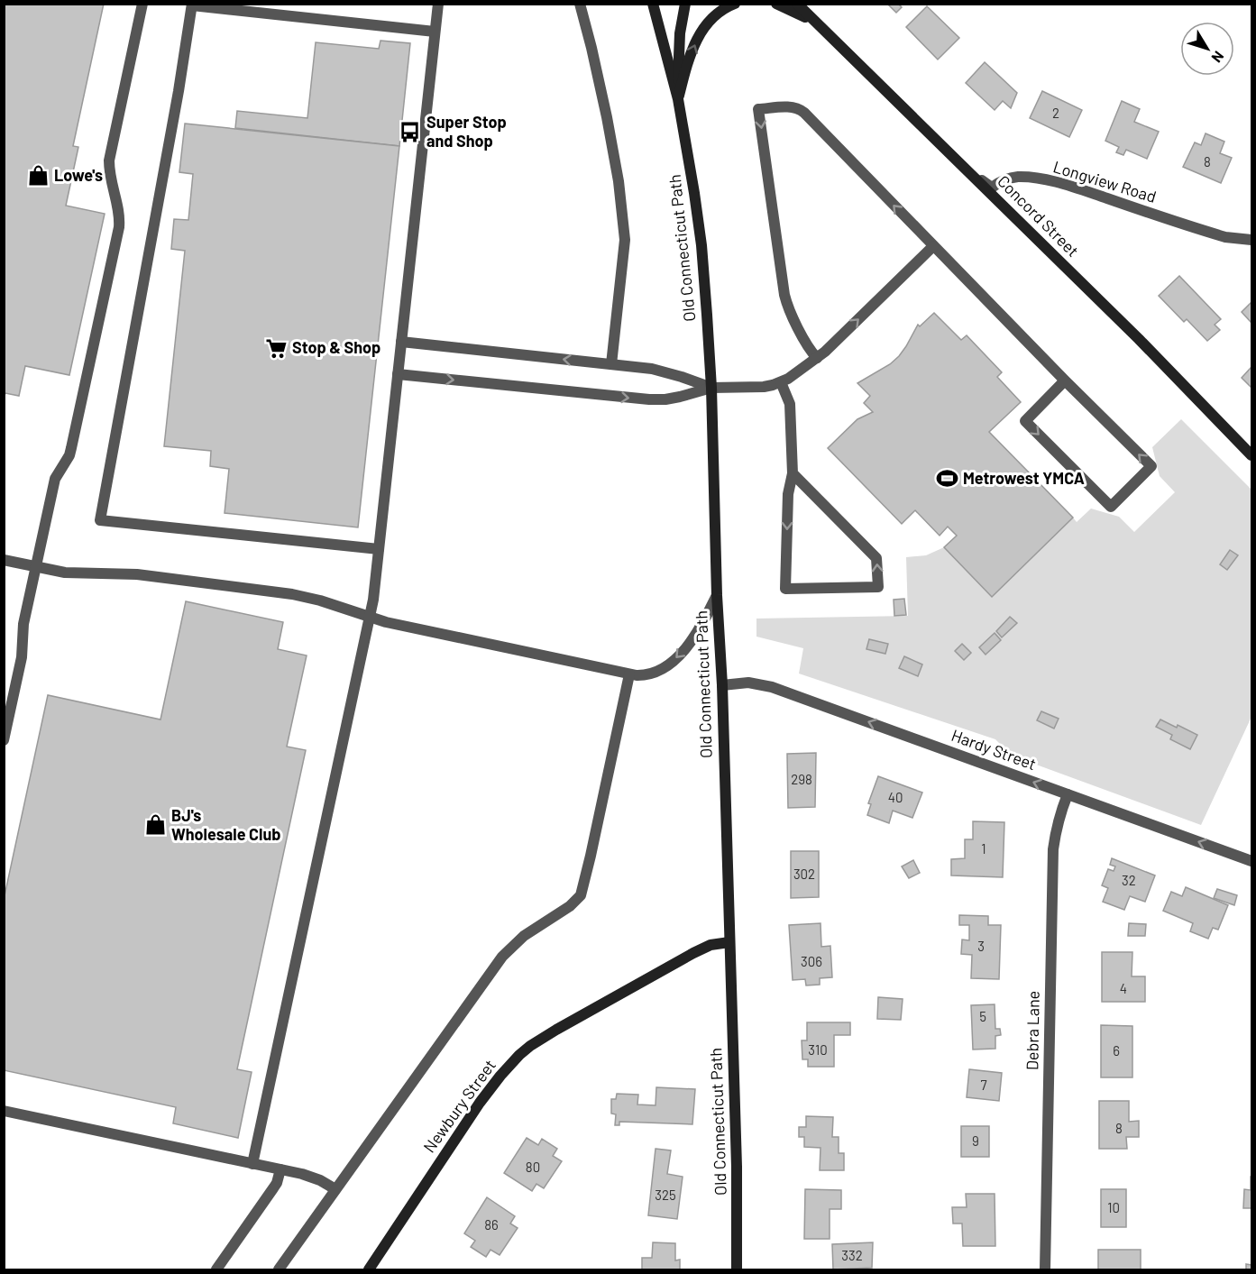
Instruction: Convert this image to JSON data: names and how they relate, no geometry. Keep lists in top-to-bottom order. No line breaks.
{"streets":{"main road":["Concord Street","Old Connecticut Path","Newbury Street"],"street":["Longview Road","Hardy Street","Debra Lane"]},"crossings":[["Longview Road","Concord Street"],["Old Connecticut Path","Hardy Street"],["Old Connecticut Path","Newbury Street"],["Hardy Street","Debra Lane"]],"one_way":["Hardy Street"],"places":{"bus stop":["Super Stop and Shop"],"shop":["Lowe's","BJ's Wholesale Club"],"supermarket":["Stop & Shop"],"sports":["Metrowest YMCA"]},"house_numbers":["2","8","298","40","1","302","32","3","306","4","5","310","6","7","8","9","80","325","10","86","332"],"north":"bottom right"}
